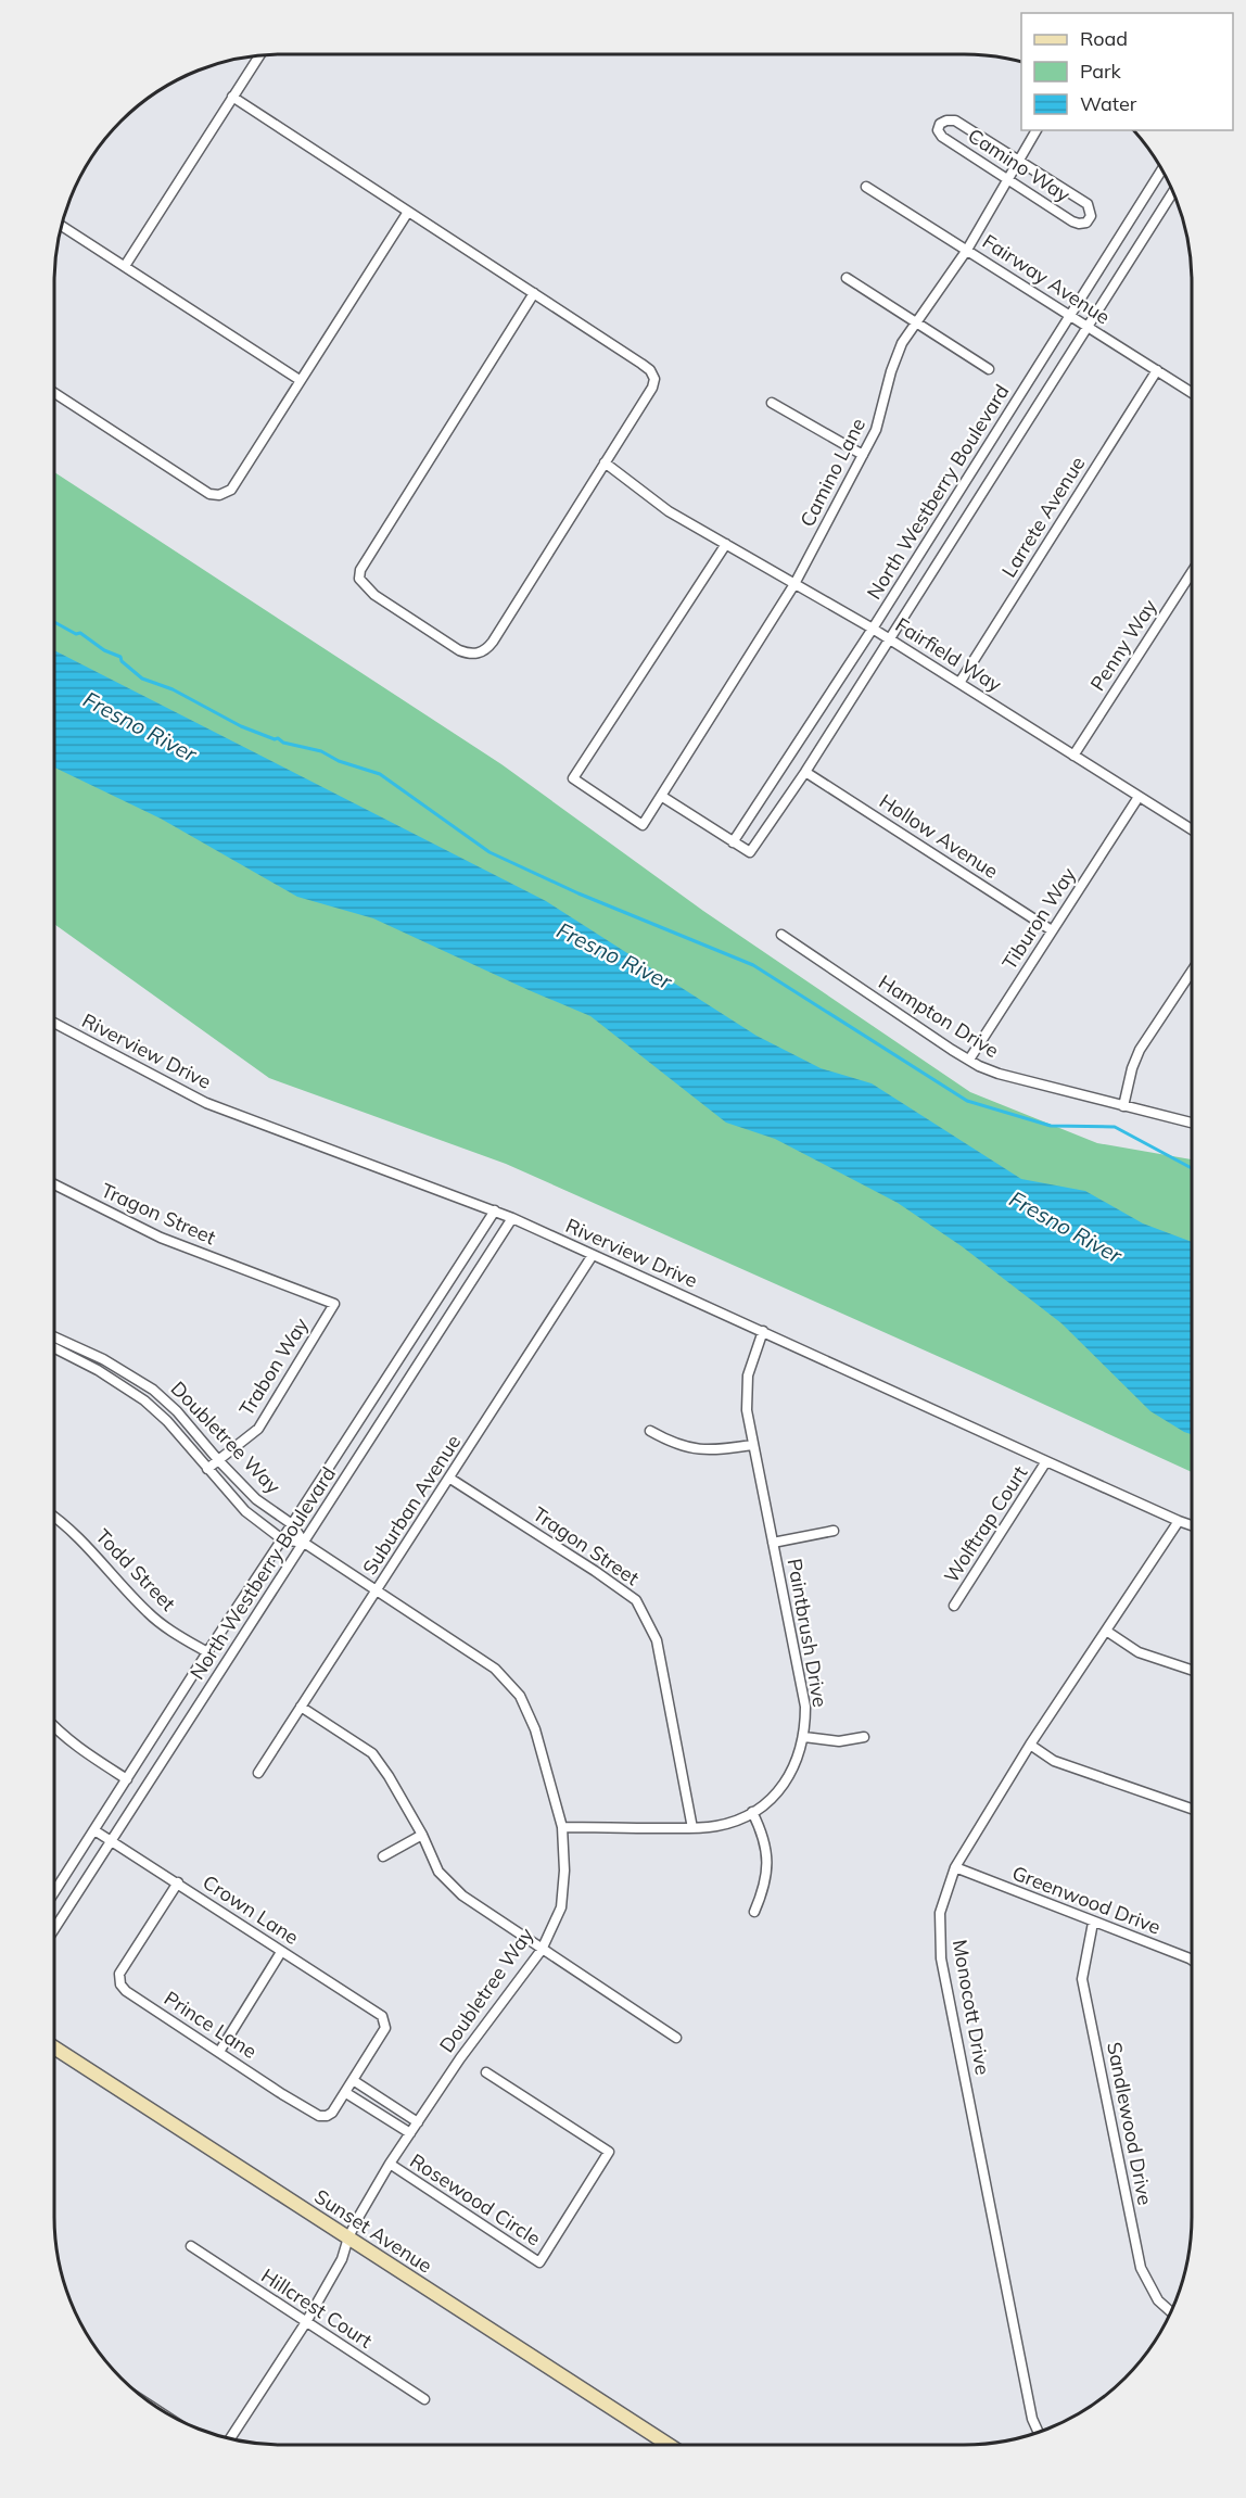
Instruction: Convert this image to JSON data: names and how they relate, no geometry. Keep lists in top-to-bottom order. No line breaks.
{"streets":{"main road":["Sunset Avenue"],"street":["Camino Way","Fairway Avenue","Camino Lane","North Westberry Boulevard","Larrete Avenue","Penny Way","Fairfield Way","Hollow Avenue","Tiburon Way","Hampton Drive","Riverview Drive","Tragon Street","Trabon Way","Doubletree Way","Suburban Avenue","Wolftrap Court","Todd Street","Paintbrush Drive","Greenwood Drive","Crown Lane","Monocott Drive","Prince Lane","Sandlewood Drive","Rosewood Circle","Hillcrest Court"]},"crossings":[["Camino Way","Camino Lane"],["Fairway Avenue","Camino Lane"],["Fairway Avenue","North Westberry Boulevard"],["Fairway Avenue","Larrete Avenue"],["Camino Lane","Fairfield Way"],["North Westberry Boulevard","Fairfield Way"],["North Westberry Boulevard","Hollow Avenue"],["North Westberry Boulevard","Riverview Drive"],["North Westberry Boulevard","Doubletree Way"],["North Westberry Boulevard","Todd Street"],["North Westberry Boulevard","Crown Lane"],["Larrete Avenue","Fairfield Way"],["Penny Way","Fairfield Way"],["Fairfield Way","Tiburon Way"],["Hollow Avenue","Tiburon Way"],["Tiburon Way","Hampton Drive"],["Riverview Drive","Suburban Avenue"],["Riverview Drive","Wolftrap Court"],["Riverview Drive","Paintbrush Drive"],["Riverview Drive","Monocott Drive"],["Tragon Street","Trabon Way"],["Tragon Street","Suburban Avenue"],["Tragon Street","Paintbrush Drive"],["Trabon Way","Doubletree Way"],["Doubletree Way","Suburban Avenue"],["Doubletree Way","Paintbrush Drive"],["Doubletree Way","Rosewood Circle"],["Doubletree Way","Sunset Avenue"],["Doubletree Way","Hillcrest Court"],["Greenwood Drive","Monocott Drive"],["Greenwood Drive","Sandlewood Drive"],["Crown Lane","Prince Lane"]],"water":["Fresno River"],"legend":["Road","Park","Water"]}
